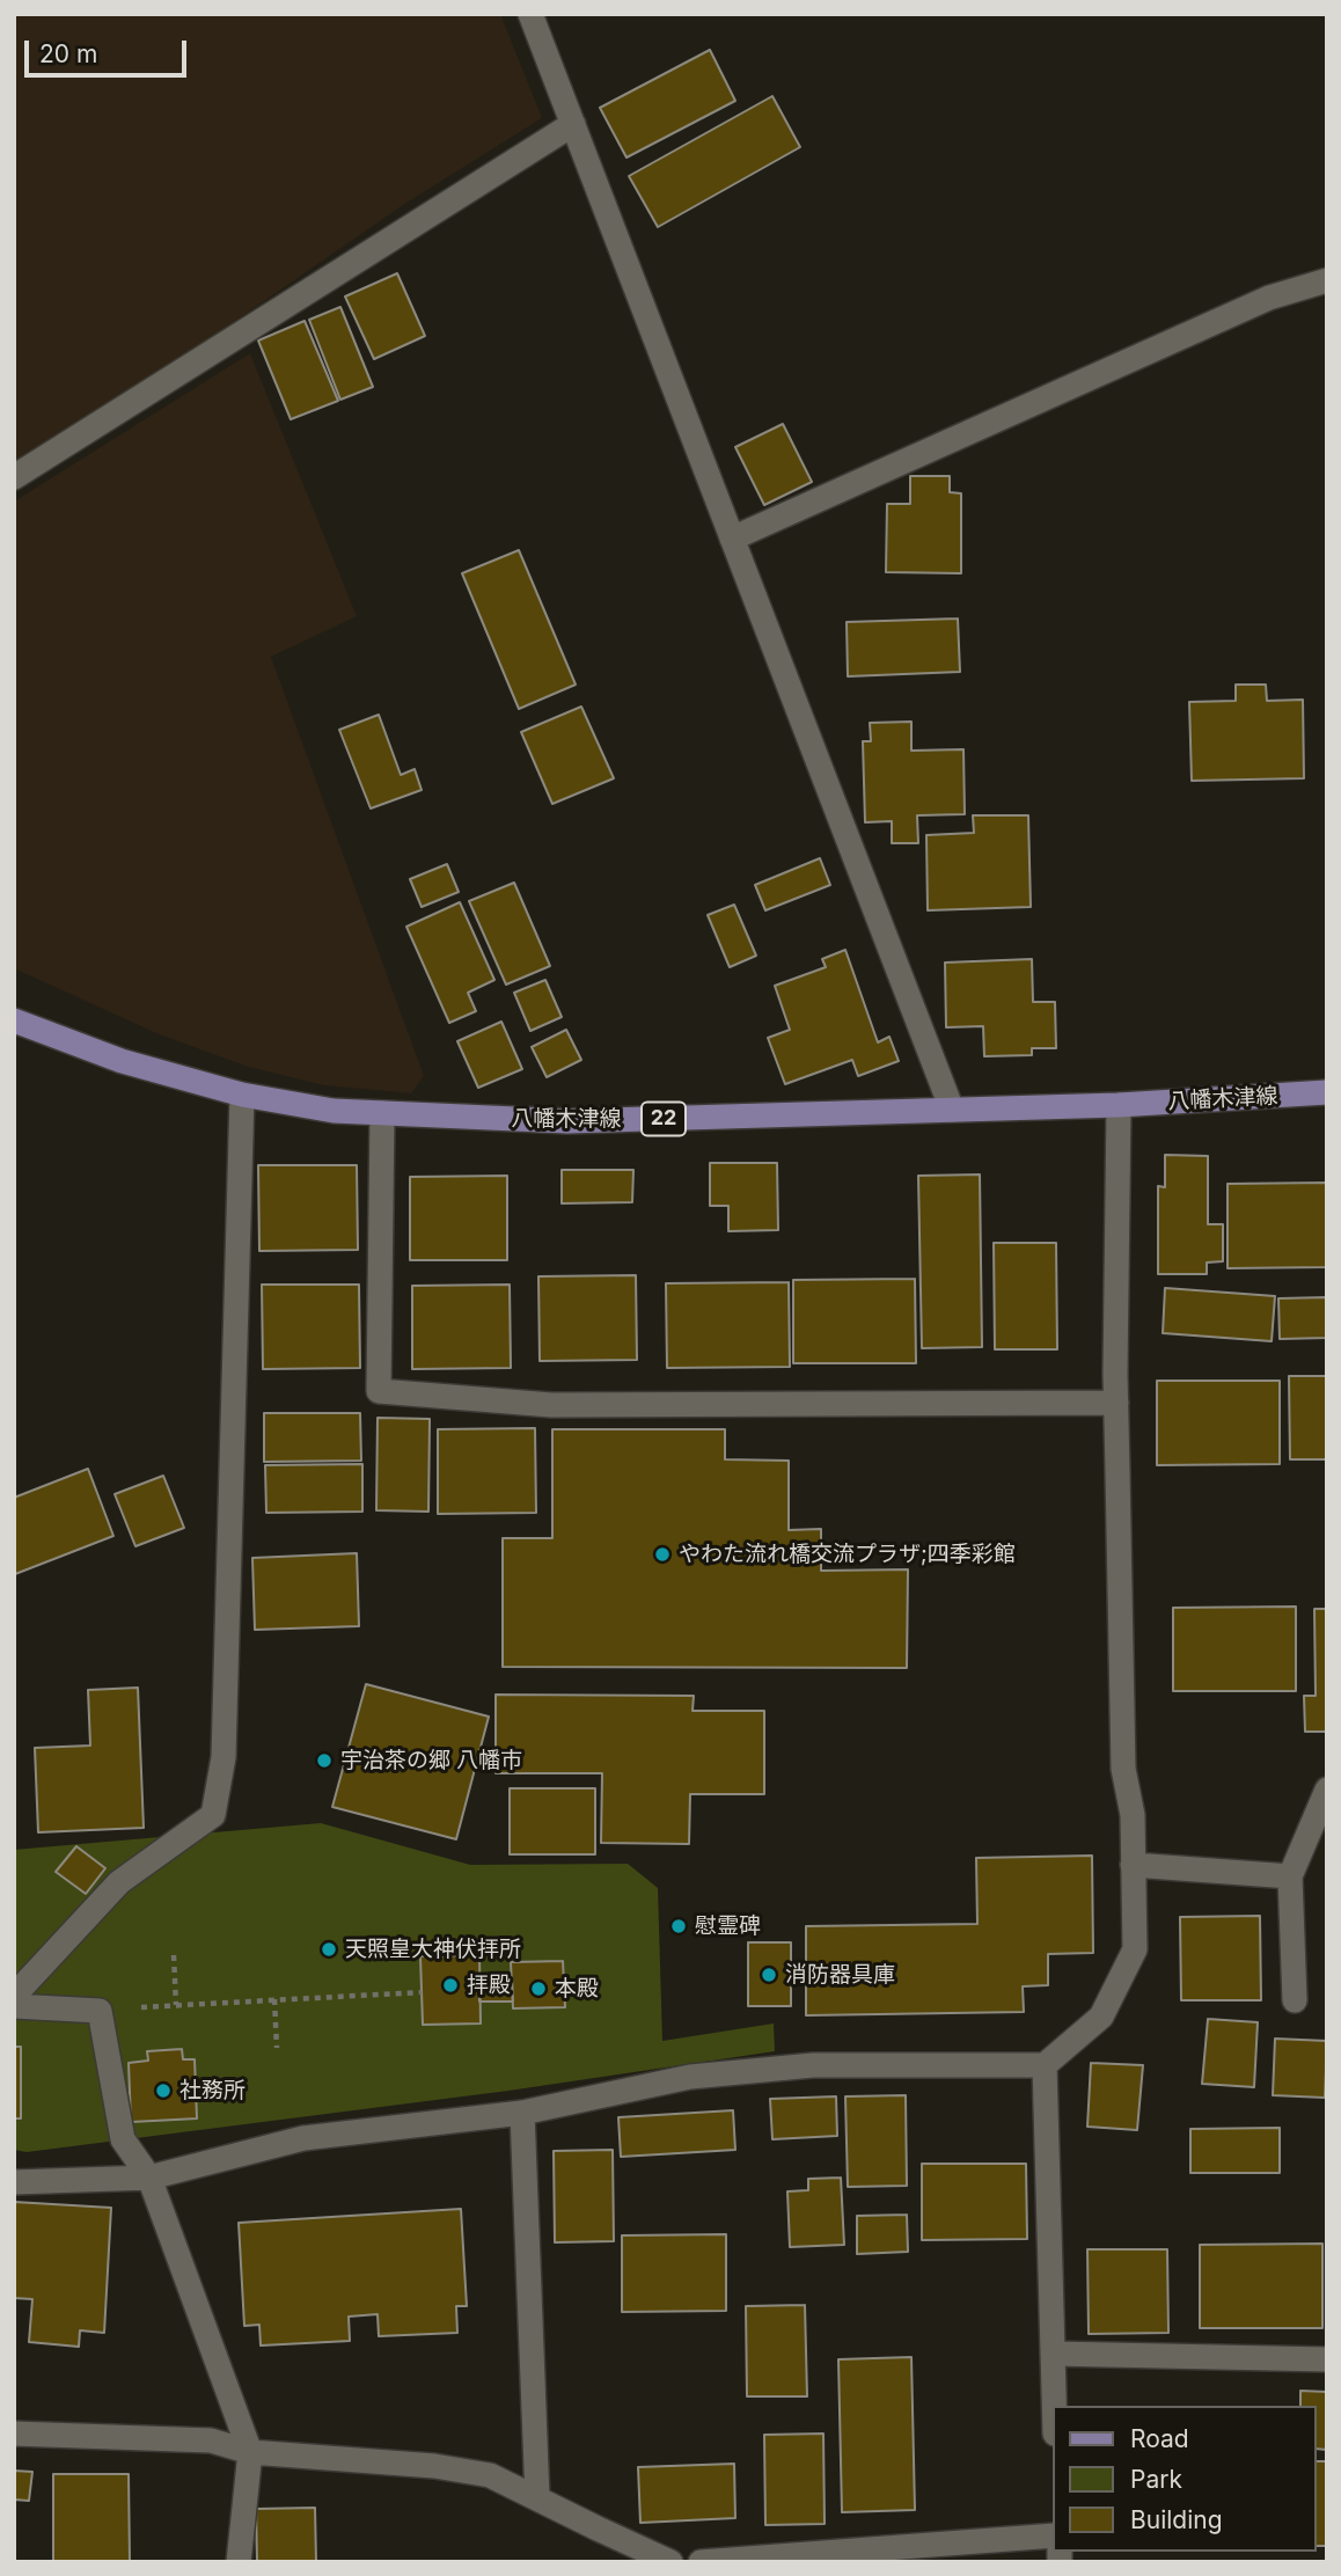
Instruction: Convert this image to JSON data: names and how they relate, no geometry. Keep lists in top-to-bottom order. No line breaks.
{"streets":{"main road":["八幡木津線","22"]},"places":["やわた流れ橋交流プラザ;四季彩館","宇治茶の郷 八幡市","慰霊碑","天照皇大神伏拝所","消防器具庫","拝殿","本殿","社務所"],"legend":["Road","Park","Building"],"scale_bar":"20 m"}
